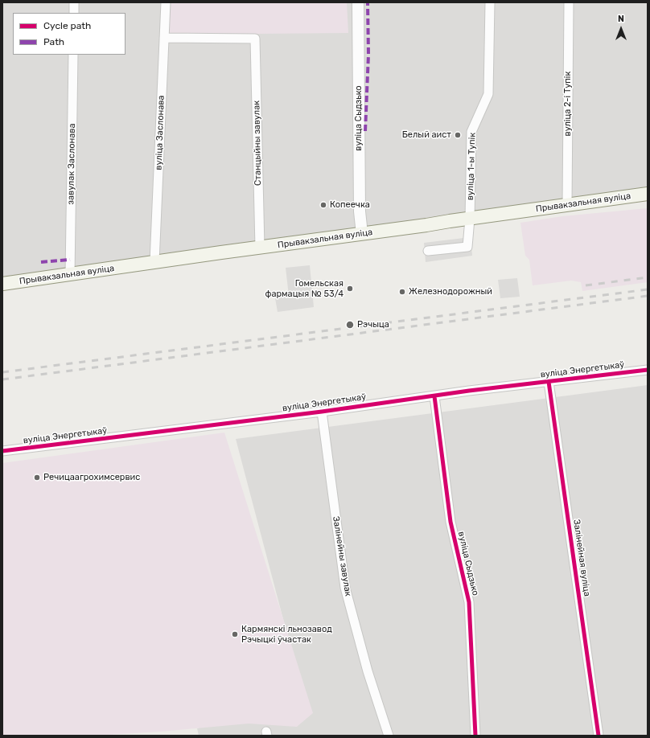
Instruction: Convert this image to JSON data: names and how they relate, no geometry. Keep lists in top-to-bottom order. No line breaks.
{"streets":{"main road":["Прывакзальная вуліца"],"street":["вуліца 2-і Тупік","вуліца Сыдзько","вуліца Заслонава","Станцыйны завулак","завулак Заслонава","вуліца 1-ы Тупік","вуліца Энергетыкаў","Залінейны завулак","Залінейная вуліца"]},"crossings":[["вуліца 2-і Тупік","Прывакзальная вуліца"],["вуліца Сыдзько","Прывакзальная вуліца"],["вуліца Сыдзько","вуліца Энергетыкаў"],["вуліца Заслонава","Станцыйны завулак"],["вуліца Заслонава","Прывакзальная вуліца"],["Станцыйны завулак","Прывакзальная вуліца"],["завулак Заслонава","Прывакзальная вуліца"],["вуліца 1-ы Тупік","Прывакзальная вуліца"],["вуліца Энергетыкаў","Залінейны завулак"],["вуліца Энергетыкаў","Залінейная вуліца"]],"places":["Белый аист","Копеечка","Гомельская фармацыя № 53/4","Железнодорожный","Рэчыца","Речицаагрохимсервис","Кармянскі льнозавод Рэчыцкі ўчастак"],"legend":["Cycle path","Path"],"north":"top"}
